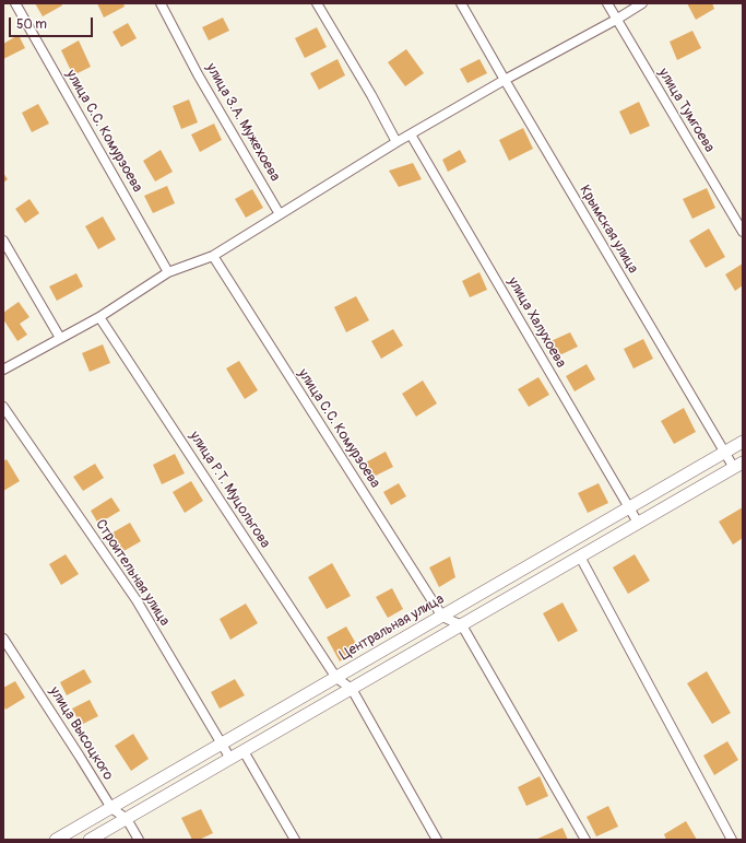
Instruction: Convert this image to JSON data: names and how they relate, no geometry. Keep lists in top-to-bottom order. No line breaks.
{"streets":{"street":["улица Тумгоева","улица З.А. Мужехоева","улица С.С. Комурзоева","Крымская улица","улица Халухоева","улица Р.Т. Муцольгова","Строительная улица","Центральная улица","улица Высоцкого"]},"crossings":[["улица С.С. Комурзоева","Центральная улица"],["Крымская улица","Центральная улица"],["улица Халухоева","Центральная улица"],["улица Р.Т. Муцольгова","Центральная улица"],["Строительная улица","Центральная улица"],["Центральная улица","улица Высоцкого"]],"scale_bar":"50 m"}
